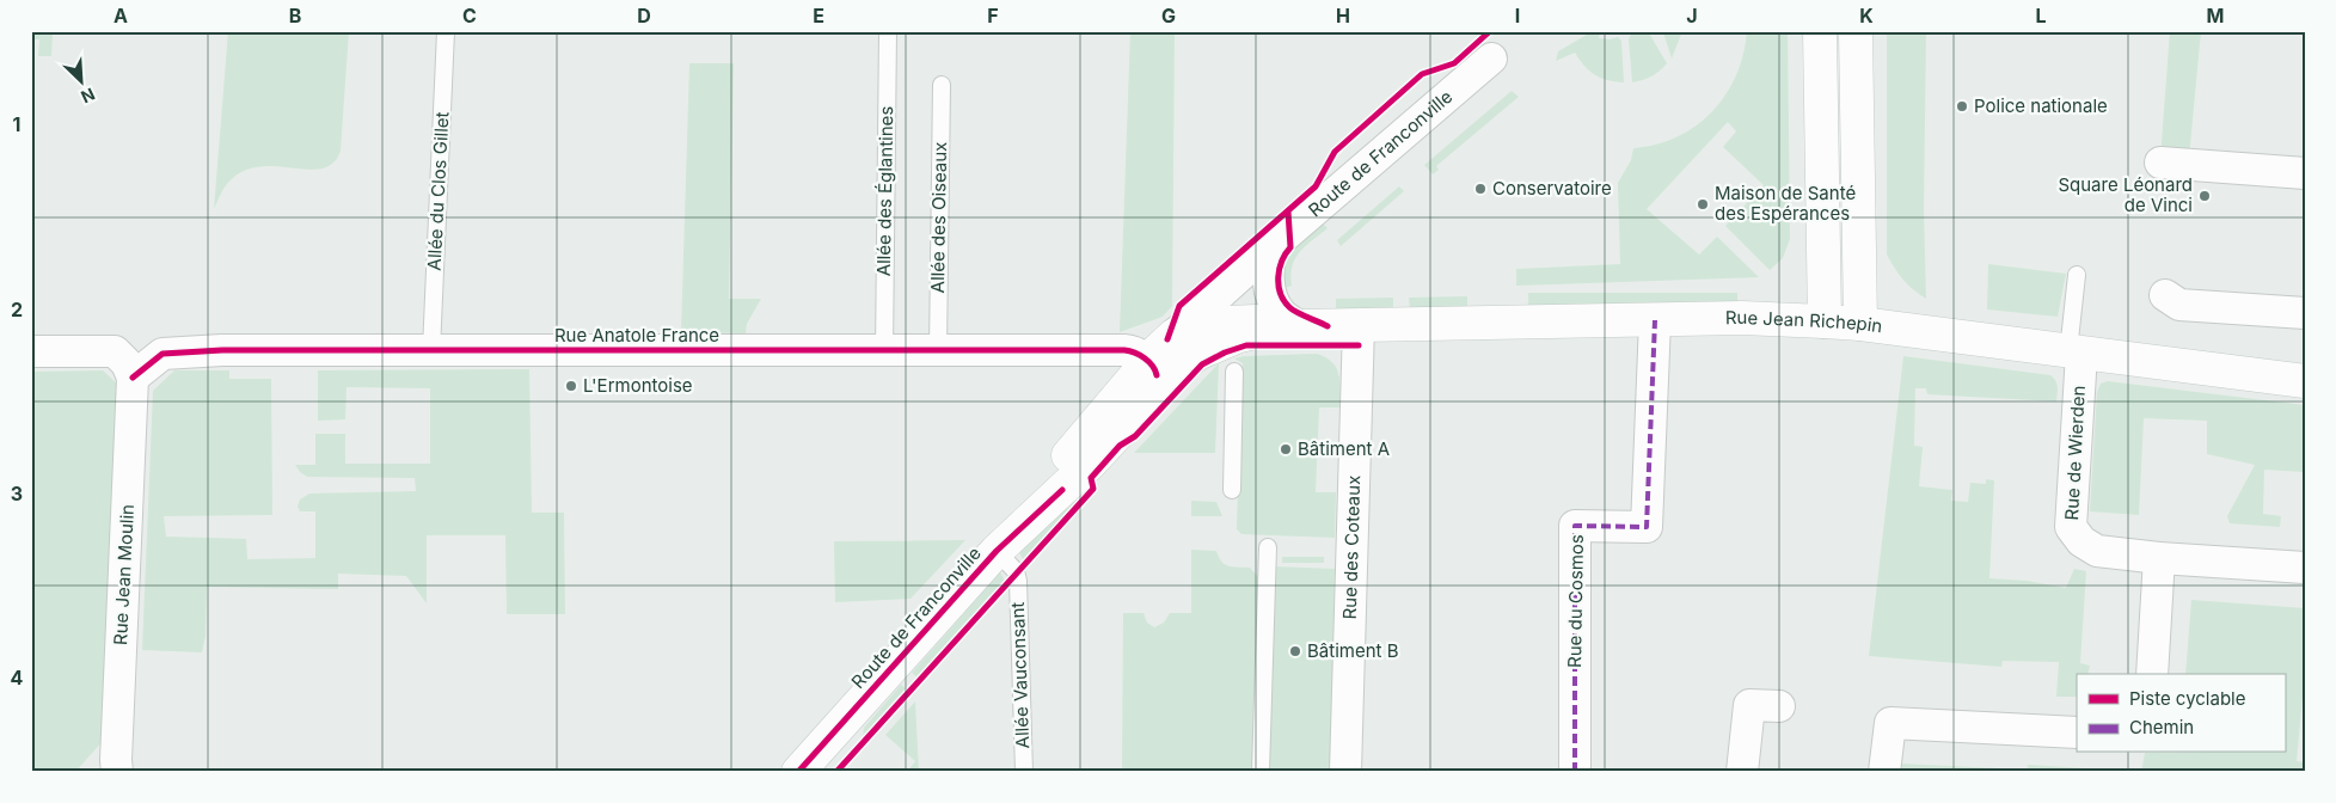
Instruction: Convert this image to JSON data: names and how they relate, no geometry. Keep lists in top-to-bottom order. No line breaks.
{"streets":{"main road":["Route de Franconville","Rue Jean Richepin"],"street":["Rue Anatole France","Rue de Wierden","Rue des Coteaux","Rue Jean Moulin","Rue du Cosmos"],"lane":["Allée du Clos Gillet","Allée des Églantines","Allée des Oiseaux","Allée Vauconsant"]},"crossings":[["Route de Franconville","Rue Jean Richepin"],["Route de Franconville","Rue Anatole France"],["Route de Franconville","Allée Vauconsant"],["Allée du Clos Gillet","Rue Anatole France"],["Allée des Églantines","Rue Anatole France"],["Allée des Oiseaux","Rue Anatole France"],["Rue Jean Richepin","Rue de Wierden"],["Rue Jean Richepin","Rue des Coteaux"],["Rue Jean Richepin","Rue du Cosmos"],["Rue Anatole France","Rue Jean Moulin"]],"places":["Police nationale","Conservatoire","Square Léonard de Vinci","Maison de Santé des Espérances","L'Ermontoise","Bâtiment A","Bâtiment B"],"legend":["Piste cyclable","Chemin"],"north":"bottom right","grid":{"columns":["A","B","C","D","E","F","G","H","I","J","K","L","M"],"rows":["1","2","3","4"]}}
